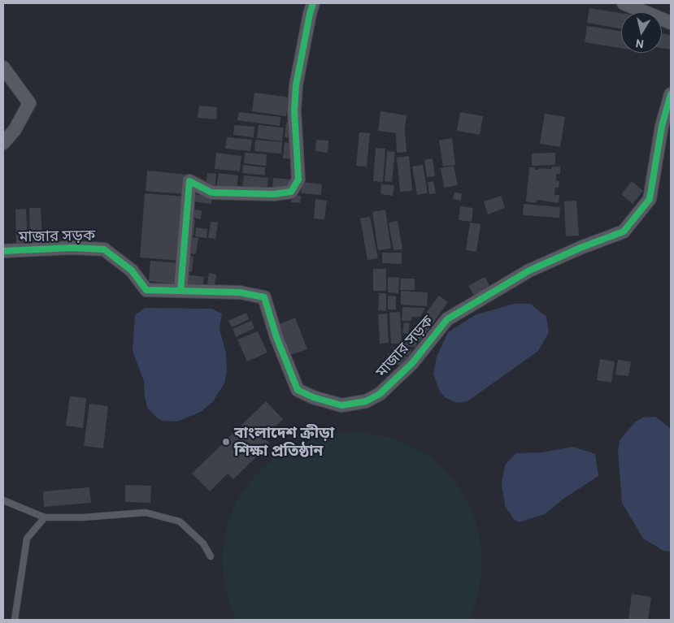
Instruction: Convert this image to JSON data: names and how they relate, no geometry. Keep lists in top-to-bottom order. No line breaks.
{"streets":{"street":["মাজার সড়ক"]},"places":["বাংলাদেশ ক্রীড়া শিক্ষা প্রতিষ্ঠান"],"north":"bottom"}
